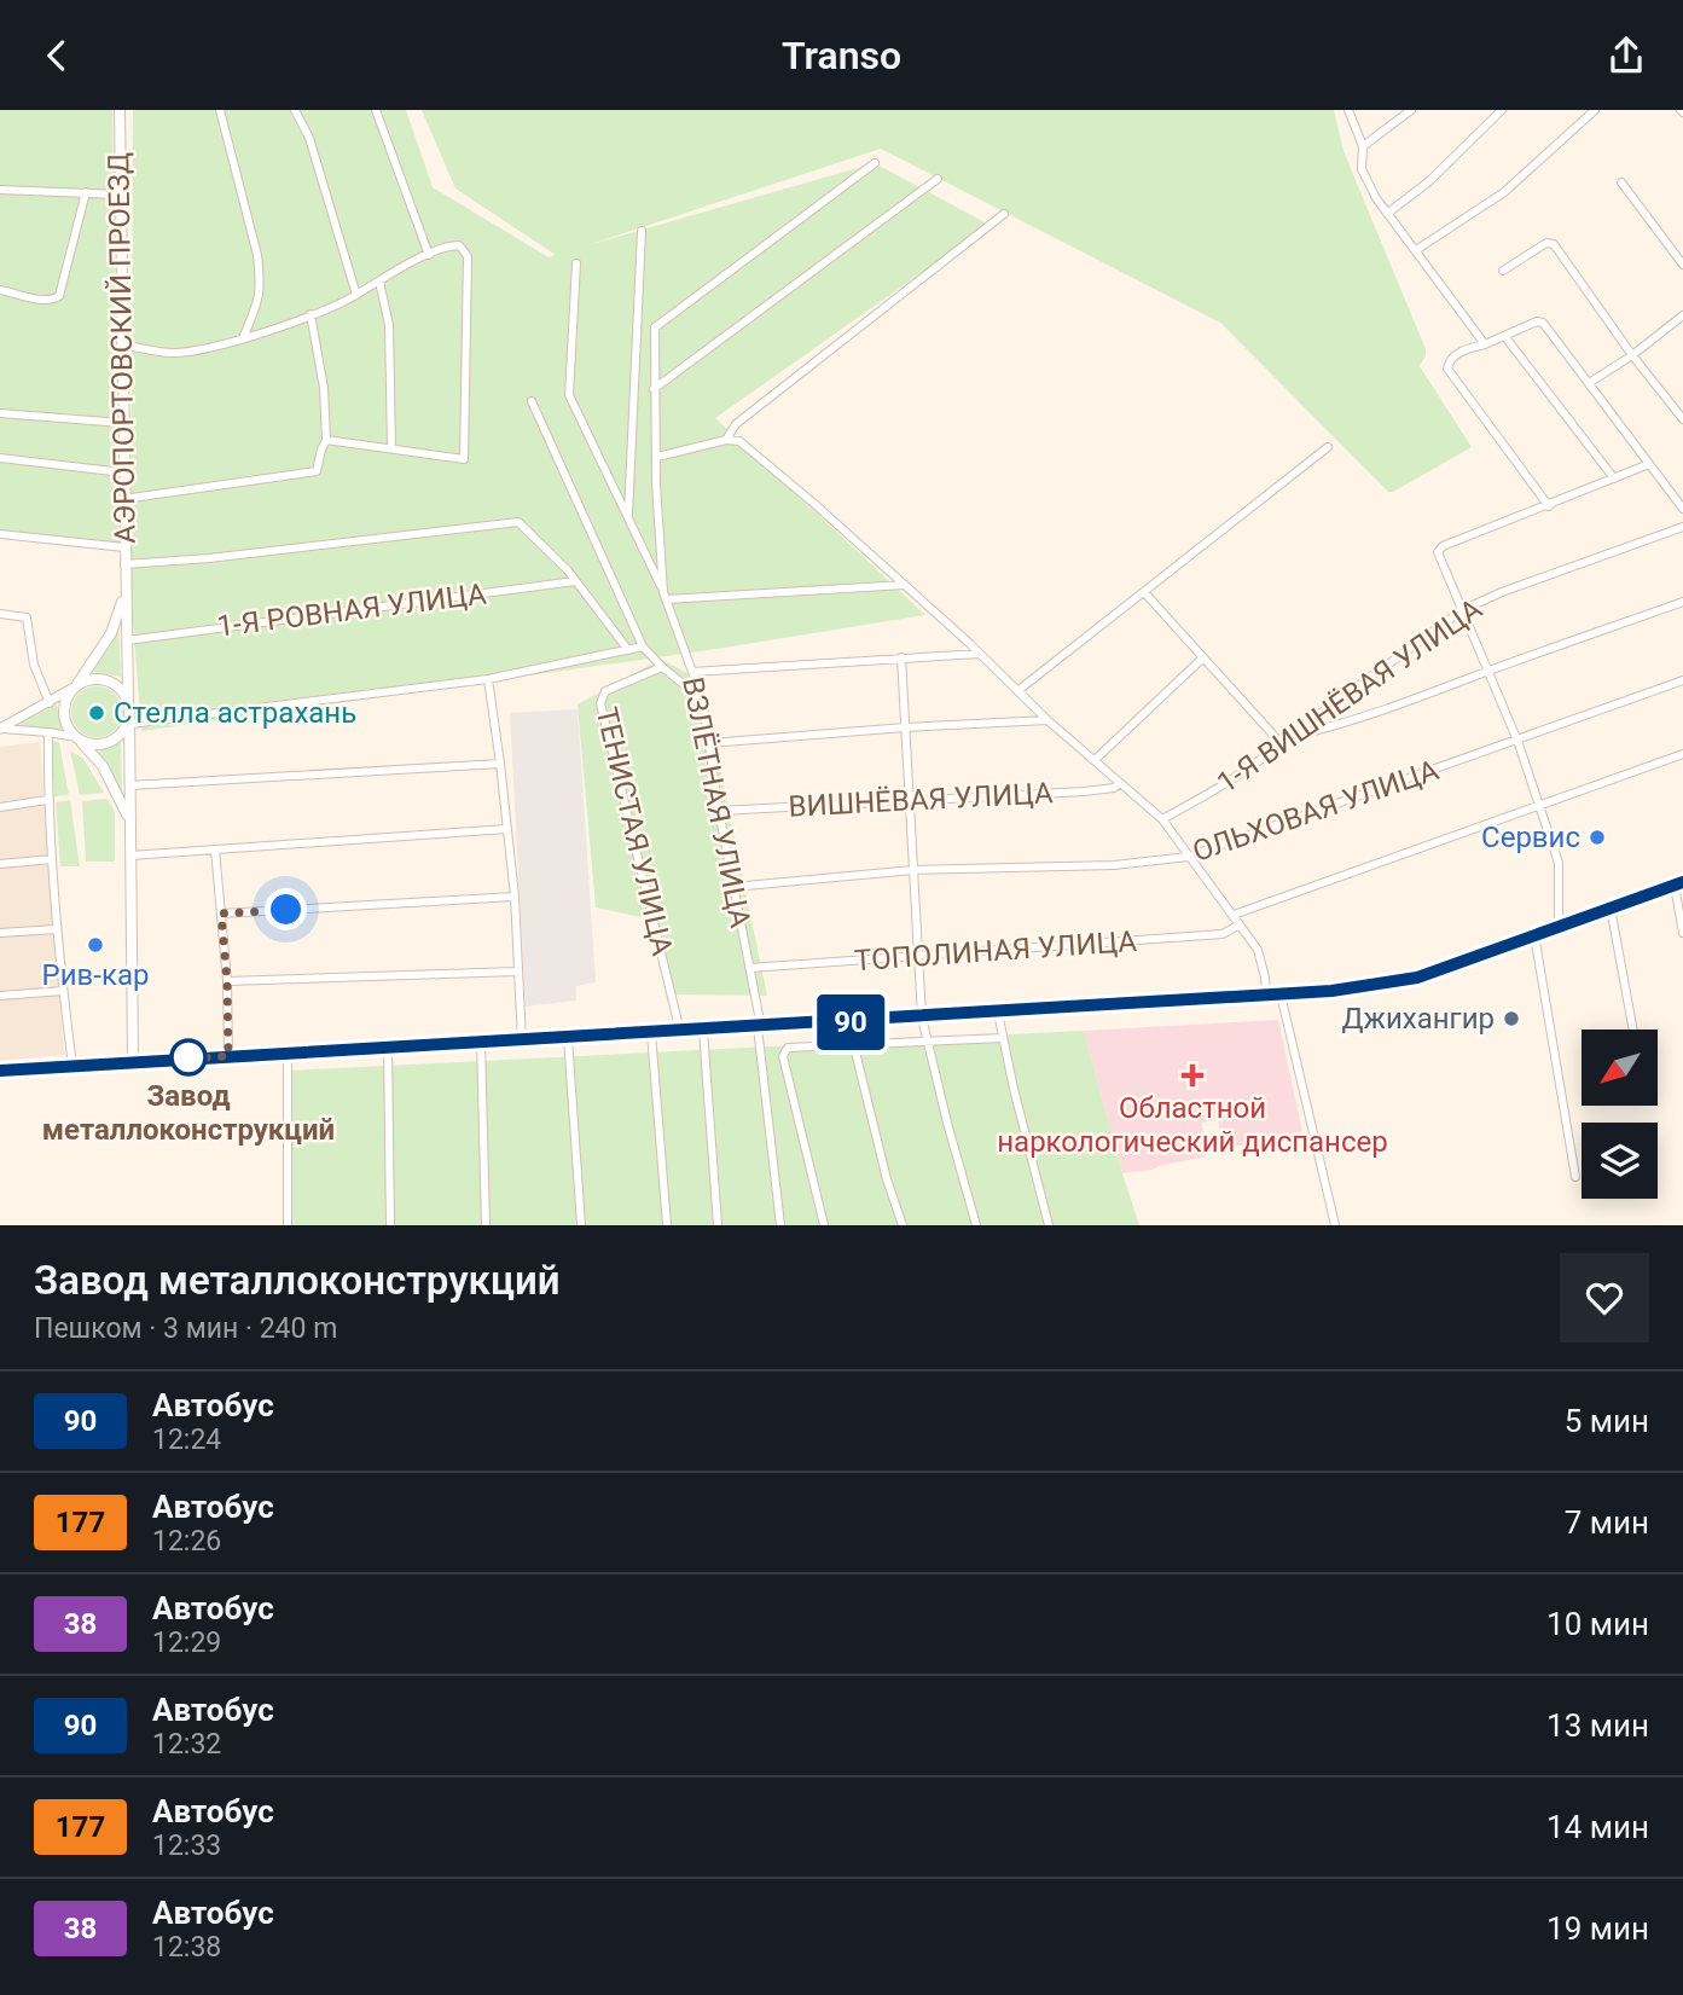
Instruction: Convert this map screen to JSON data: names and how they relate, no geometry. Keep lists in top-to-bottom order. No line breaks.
{"streets":{"main road":["АЭРОПОРТОВСКИЙ ПРОЕЗД"],"street":["1-Я РОВНАЯ УЛИЦА","1-Я ВИШНЁВАЯ УЛИЦА","ВИШНЁВАЯ УЛИЦА","ВЗЛЁТНАЯ УЛИЦА","ОЛЬХОВАЯ УЛИЦА","ТЕНИСТАЯ УЛИЦА","ТОПОЛИНАЯ УЛИЦА"]},"crossings":[["ВИШНЁВАЯ УЛИЦА","ВЗЛЁТНАЯ УЛИЦА"],["ВЗЛЁТНАЯ УЛИЦА","ОЛЬХОВАЯ УЛИЦА"],["ВЗЛЁТНАЯ УЛИЦА","ТОПОЛИНАЯ УЛИЦА"]],"places":{"other":["Стелла астрахань","Сервис","Рив-кар","Джихангир","Завод металлоконструкций"],"health":["Областной наркологический диспансер"]},"lines":["bus line 90"],"north":"bottom left","page":{"header":"Transo","on_map":"90","heading":["Завод металлоконструкций","Пешком · 3 мин · 240 m"],"list":[{"mark":"90","name":"Автобус","note":"12:24","value":"5 мин"},{"mark":"177","name":"Автобус","note":"12:26","value":"7 мин"},{"mark":"38","name":"Автобус","note":"12:29","value":"10 мин"},{"mark":"90","name":"Автобус","note":"12:32","value":"13 мин"},{"mark":"177","name":"Автобус","note":"12:33","value":"14 мин"},{"mark":"38","name":"Автобус","note":"12:38","value":"19 мин"}]}}
